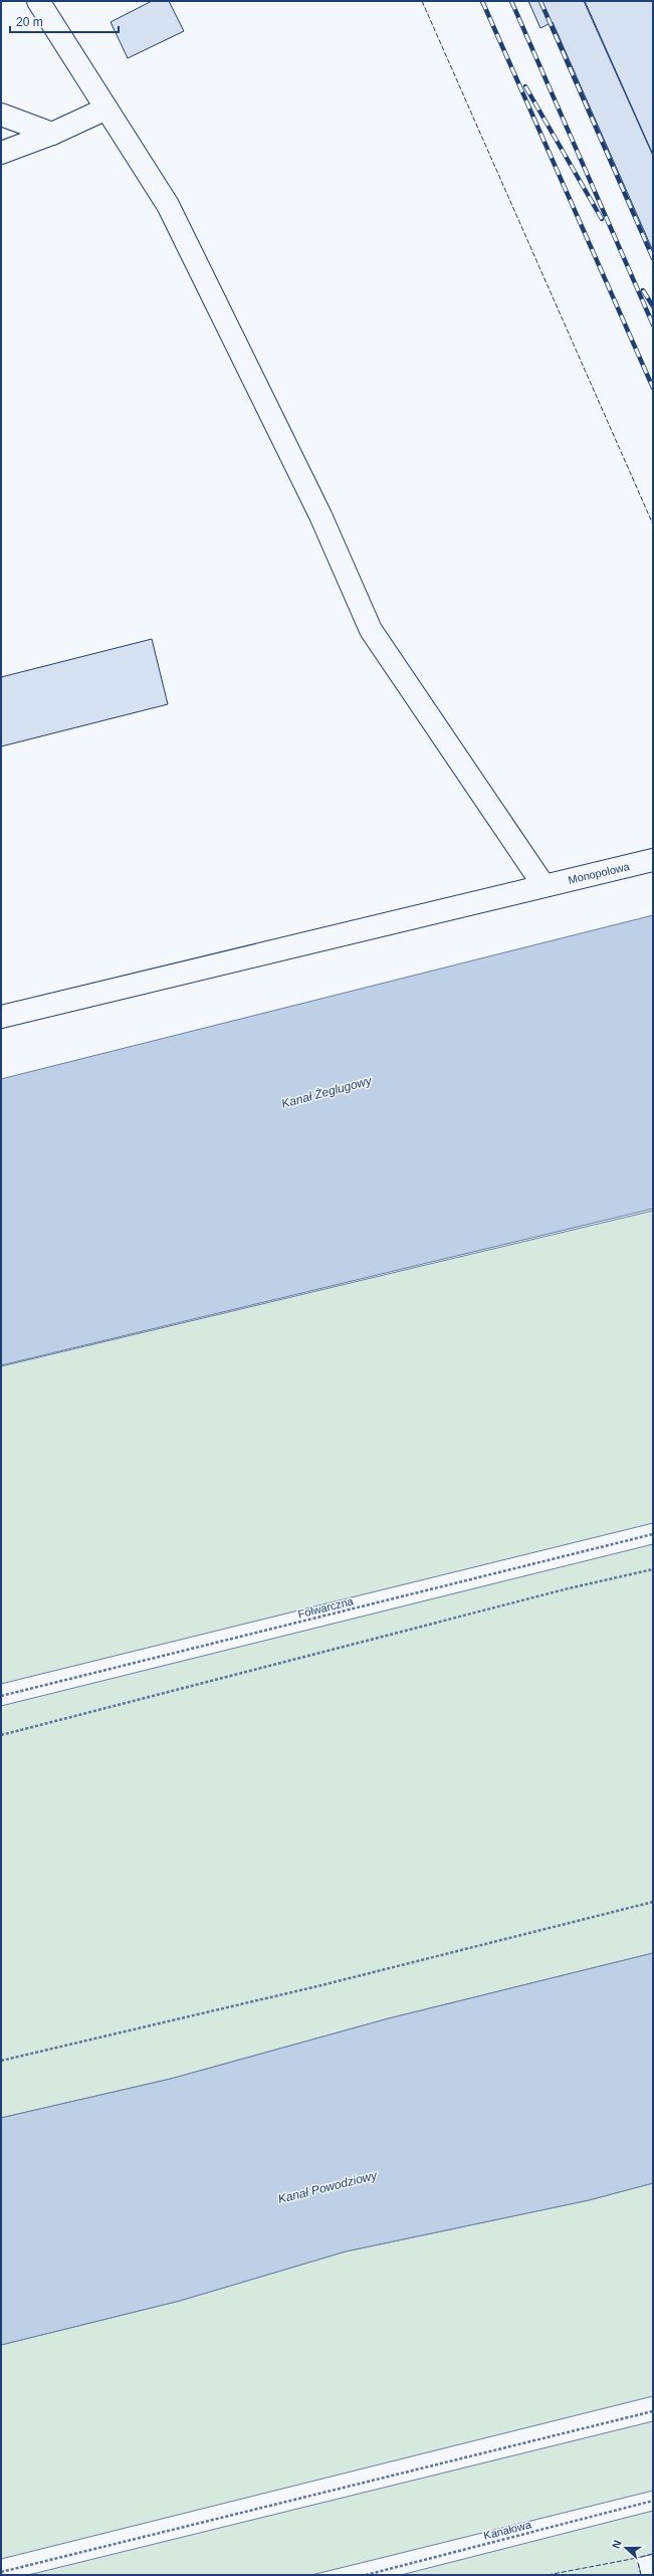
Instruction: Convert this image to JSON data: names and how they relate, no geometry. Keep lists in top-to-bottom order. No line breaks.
{"streets":{"street":["Monopolowa"],"path":["Folwarczna","Kanałowa"]},"water":["Kanał Żeglugowy","Kanał Powodziowy"],"scale_bar":"20 m","north":"left"}
